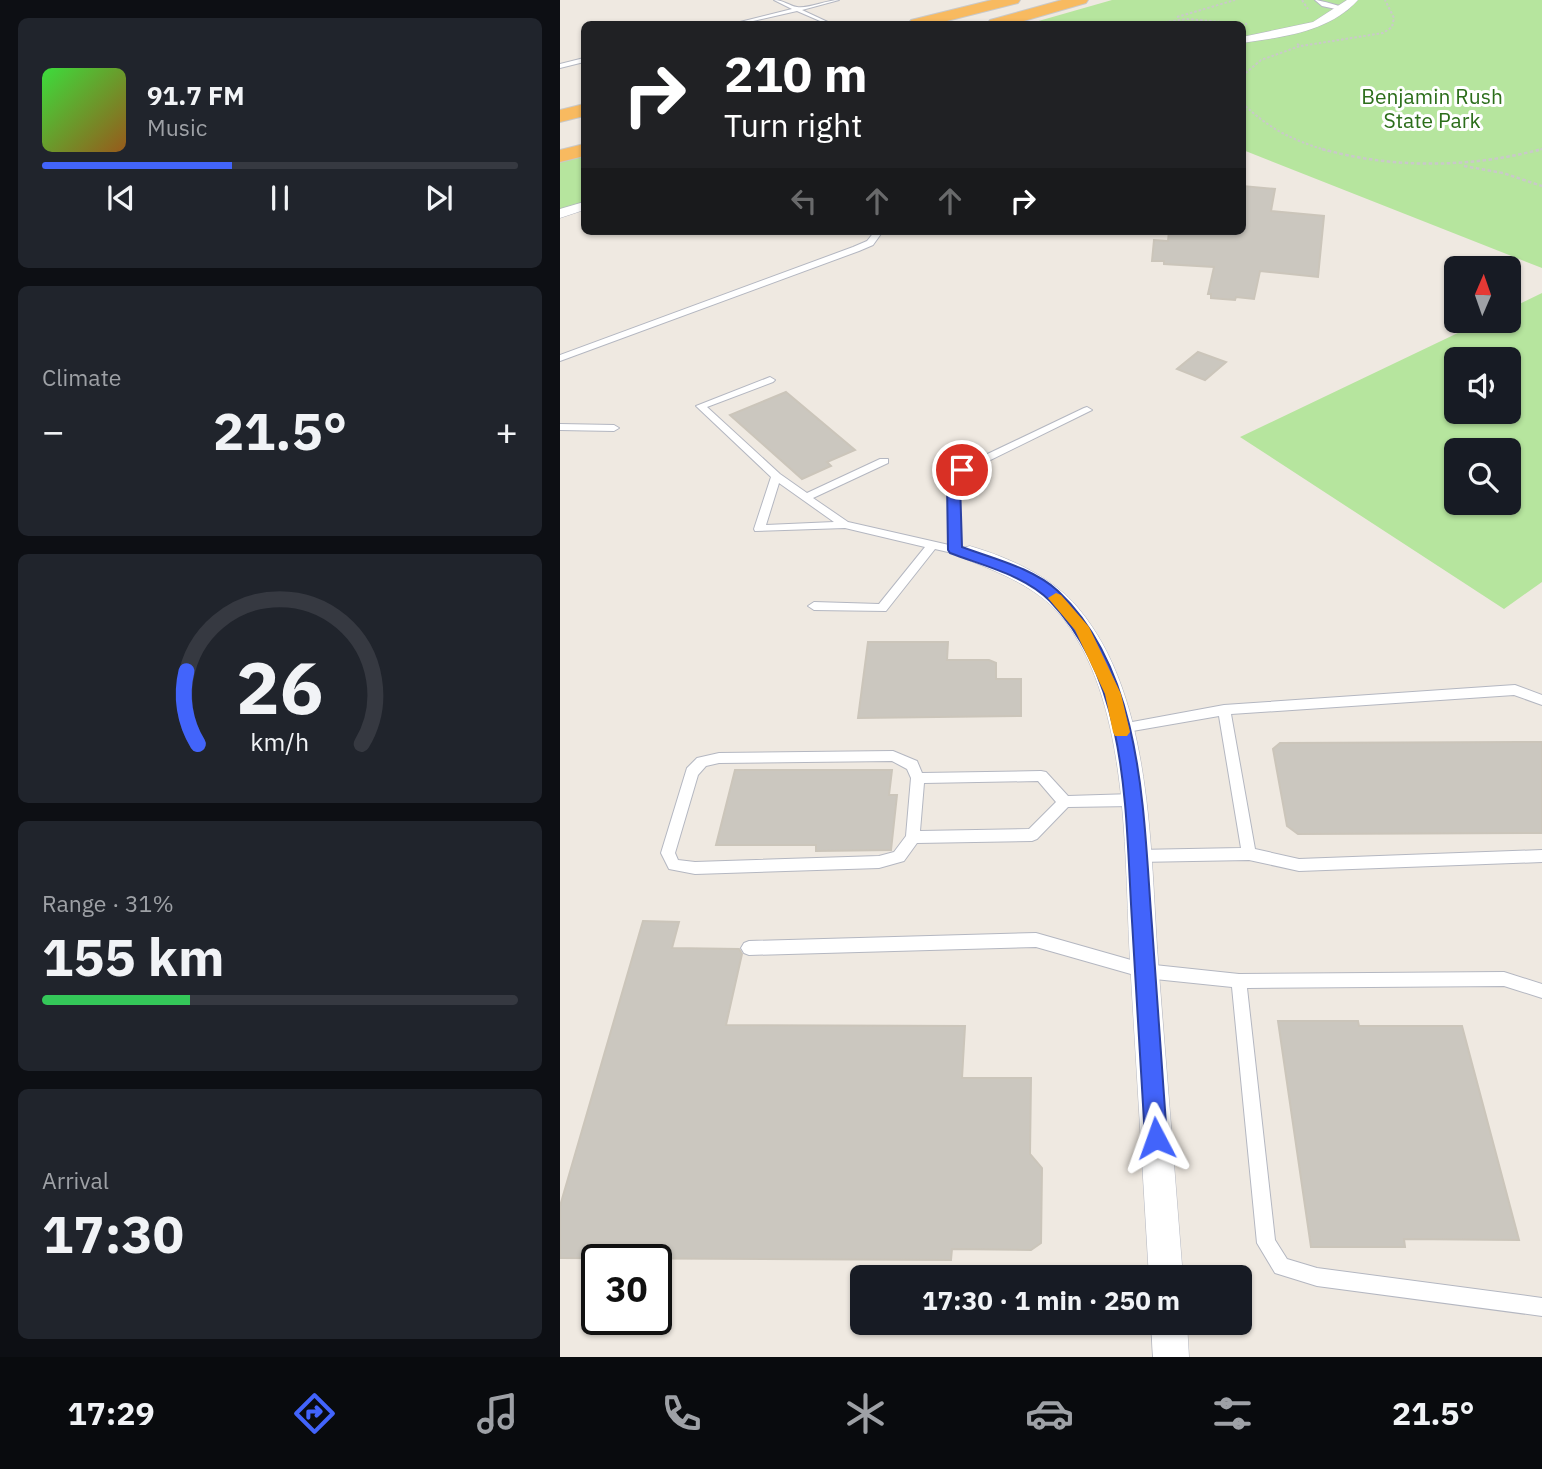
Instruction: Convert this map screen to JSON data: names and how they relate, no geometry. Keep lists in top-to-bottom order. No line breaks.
{"parks":["Benjamin Rush State Park"],"north":"top","page":{"turn":["210 m","Turn right"],"song":["91.7 FM","Music"],"tile":["Climate",["Range · 31%","155 km"],["Arrival","17:30"]],"heat":["−","21.5°","+"],"limit":"30","trip":"17:30 · 1 min · 250 m","tabs":["17:29","21.5°"],"gauge":["26","km/h"]}}
